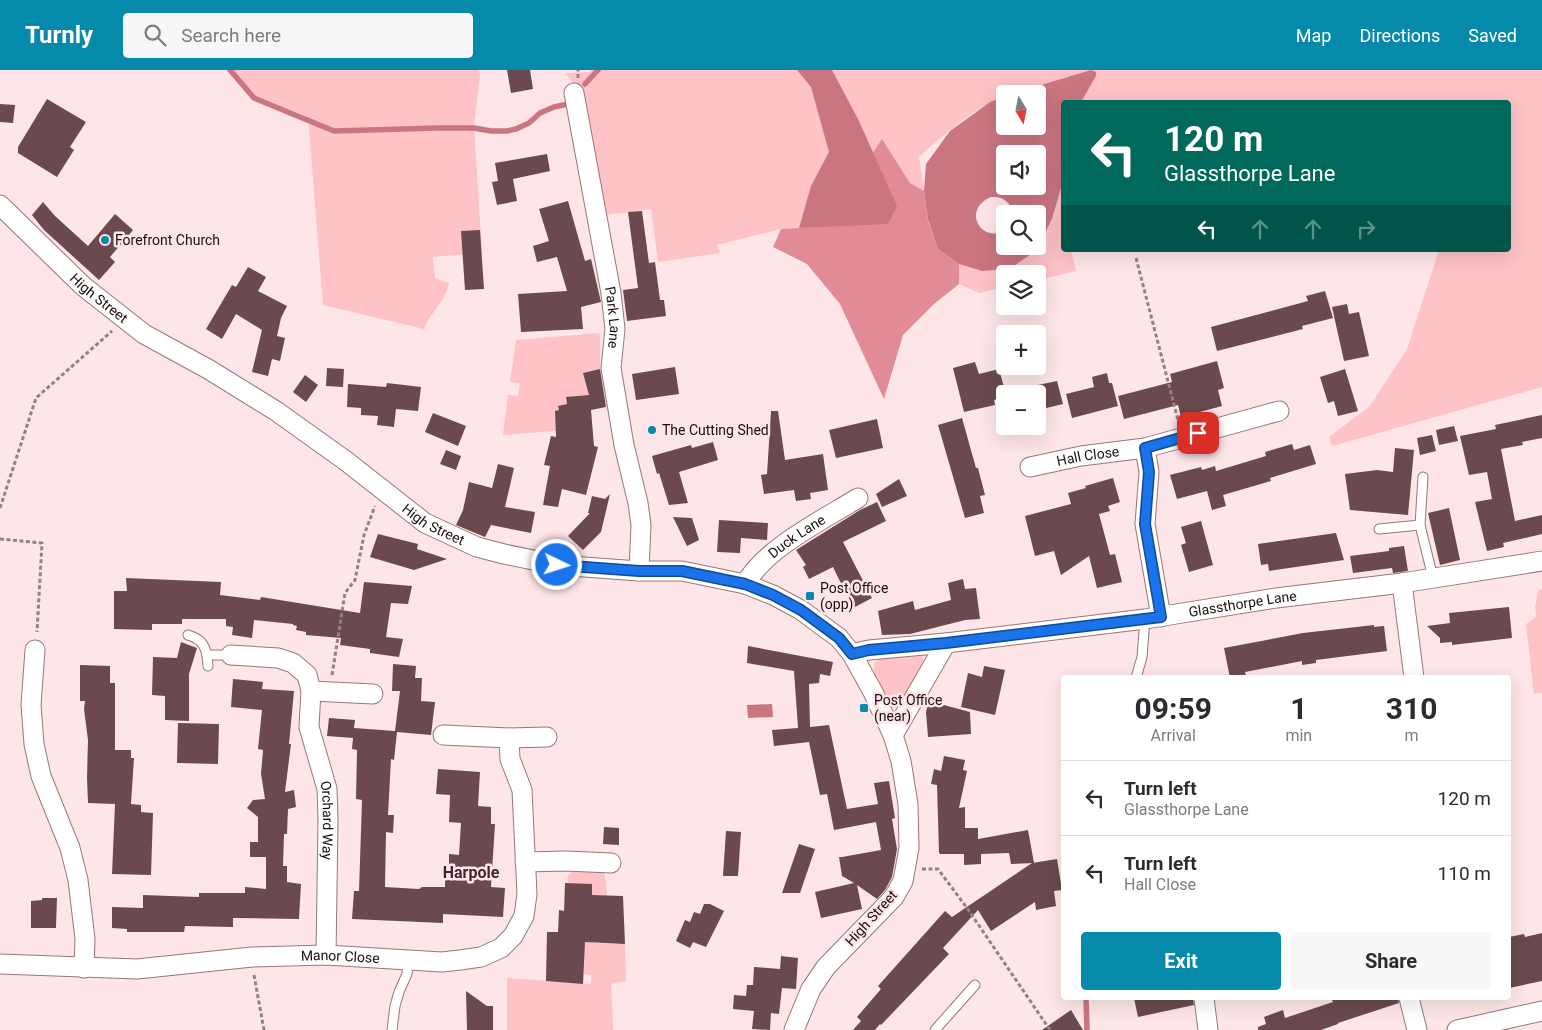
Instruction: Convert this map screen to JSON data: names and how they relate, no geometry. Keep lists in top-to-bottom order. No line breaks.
{"streets":{"street":["High Street","Park Lane","Hall Close","Duck Lane","Glassthorpe Lane","Orchard Way","Manor Close"]},"crossings":[["High Street","Park Lane"],["High Street","Duck Lane"],["High Street","Glassthorpe Lane"],["Orchard Way","Manor Close"]],"districts":["Harpole"],"places":{"other":["Forefront Church","The Cutting Shed"],"transit":["Post Office (opp)","Post Office (near)"]},"north":"bottom","page":{"header":"Turnly","search":"Search here","nav":["Map","Directions","Saved"],"map_buttons":["+","−"],"turn":["120 m","Glassthorpe Lane"],"eta":["09:59","Arrival","1","min","310","m"],"list":[{"name":"Turn left","note":"Glassthorpe Lane","value":"120 m"},{"name":"Turn left","note":"Hall Close","value":"110 m"}],"buttons":["Exit","Share"]}}
